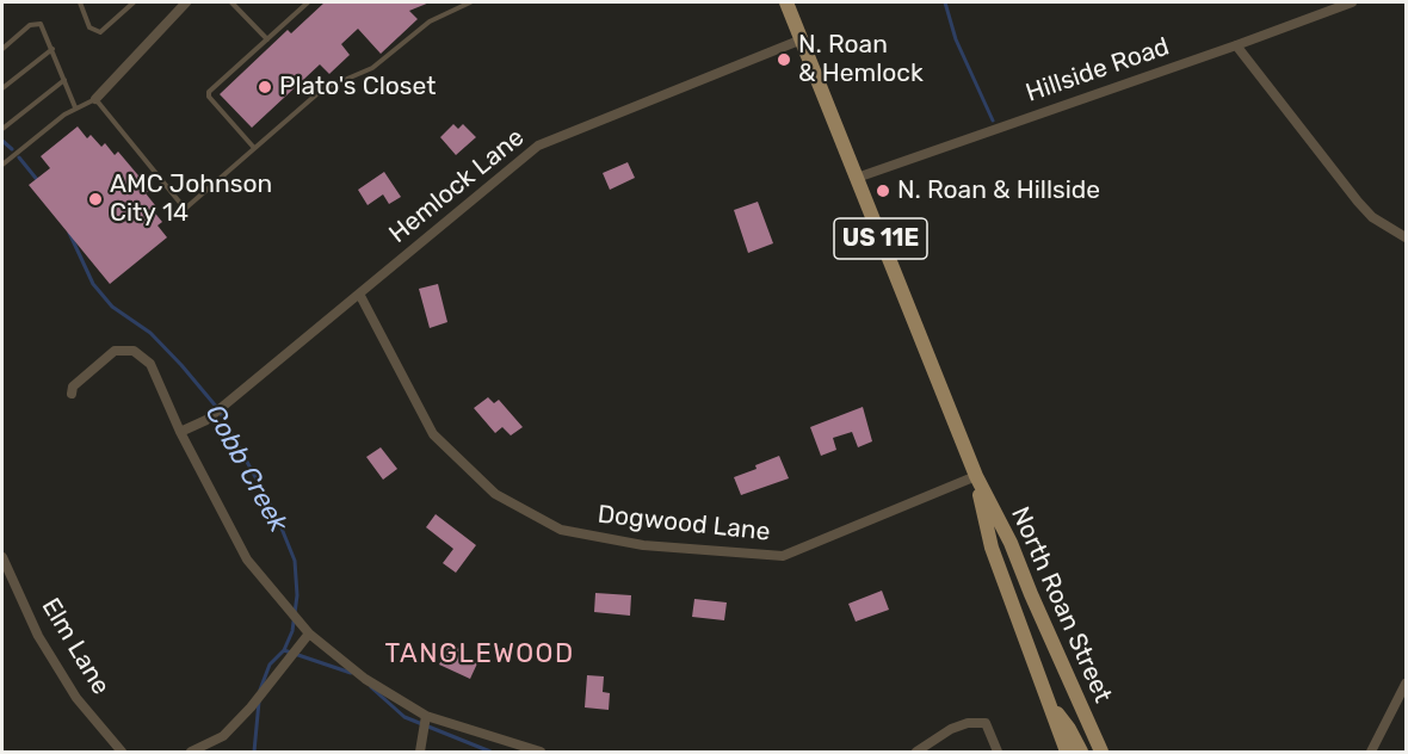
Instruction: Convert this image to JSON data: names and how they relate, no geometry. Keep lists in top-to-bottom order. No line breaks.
{"streets":{"main road":["US 11E","North Roan Street"],"street":["Hillside Road","Hemlock Lane","Dogwood Lane","Elm Lane"]},"crossings":[["Hillside Road","North Roan Street"],["Hemlock Lane","Dogwood Lane"],["Hemlock Lane","North Roan Street"],["Dogwood Lane","North Roan Street"]],"districts":["TANGLEWOOD"],"water":["Cobb Creek"],"places":["N. Roan & Hemlock","Plato's Closet","N. Roan & Hillside","AMC Johnson City 14"]}
